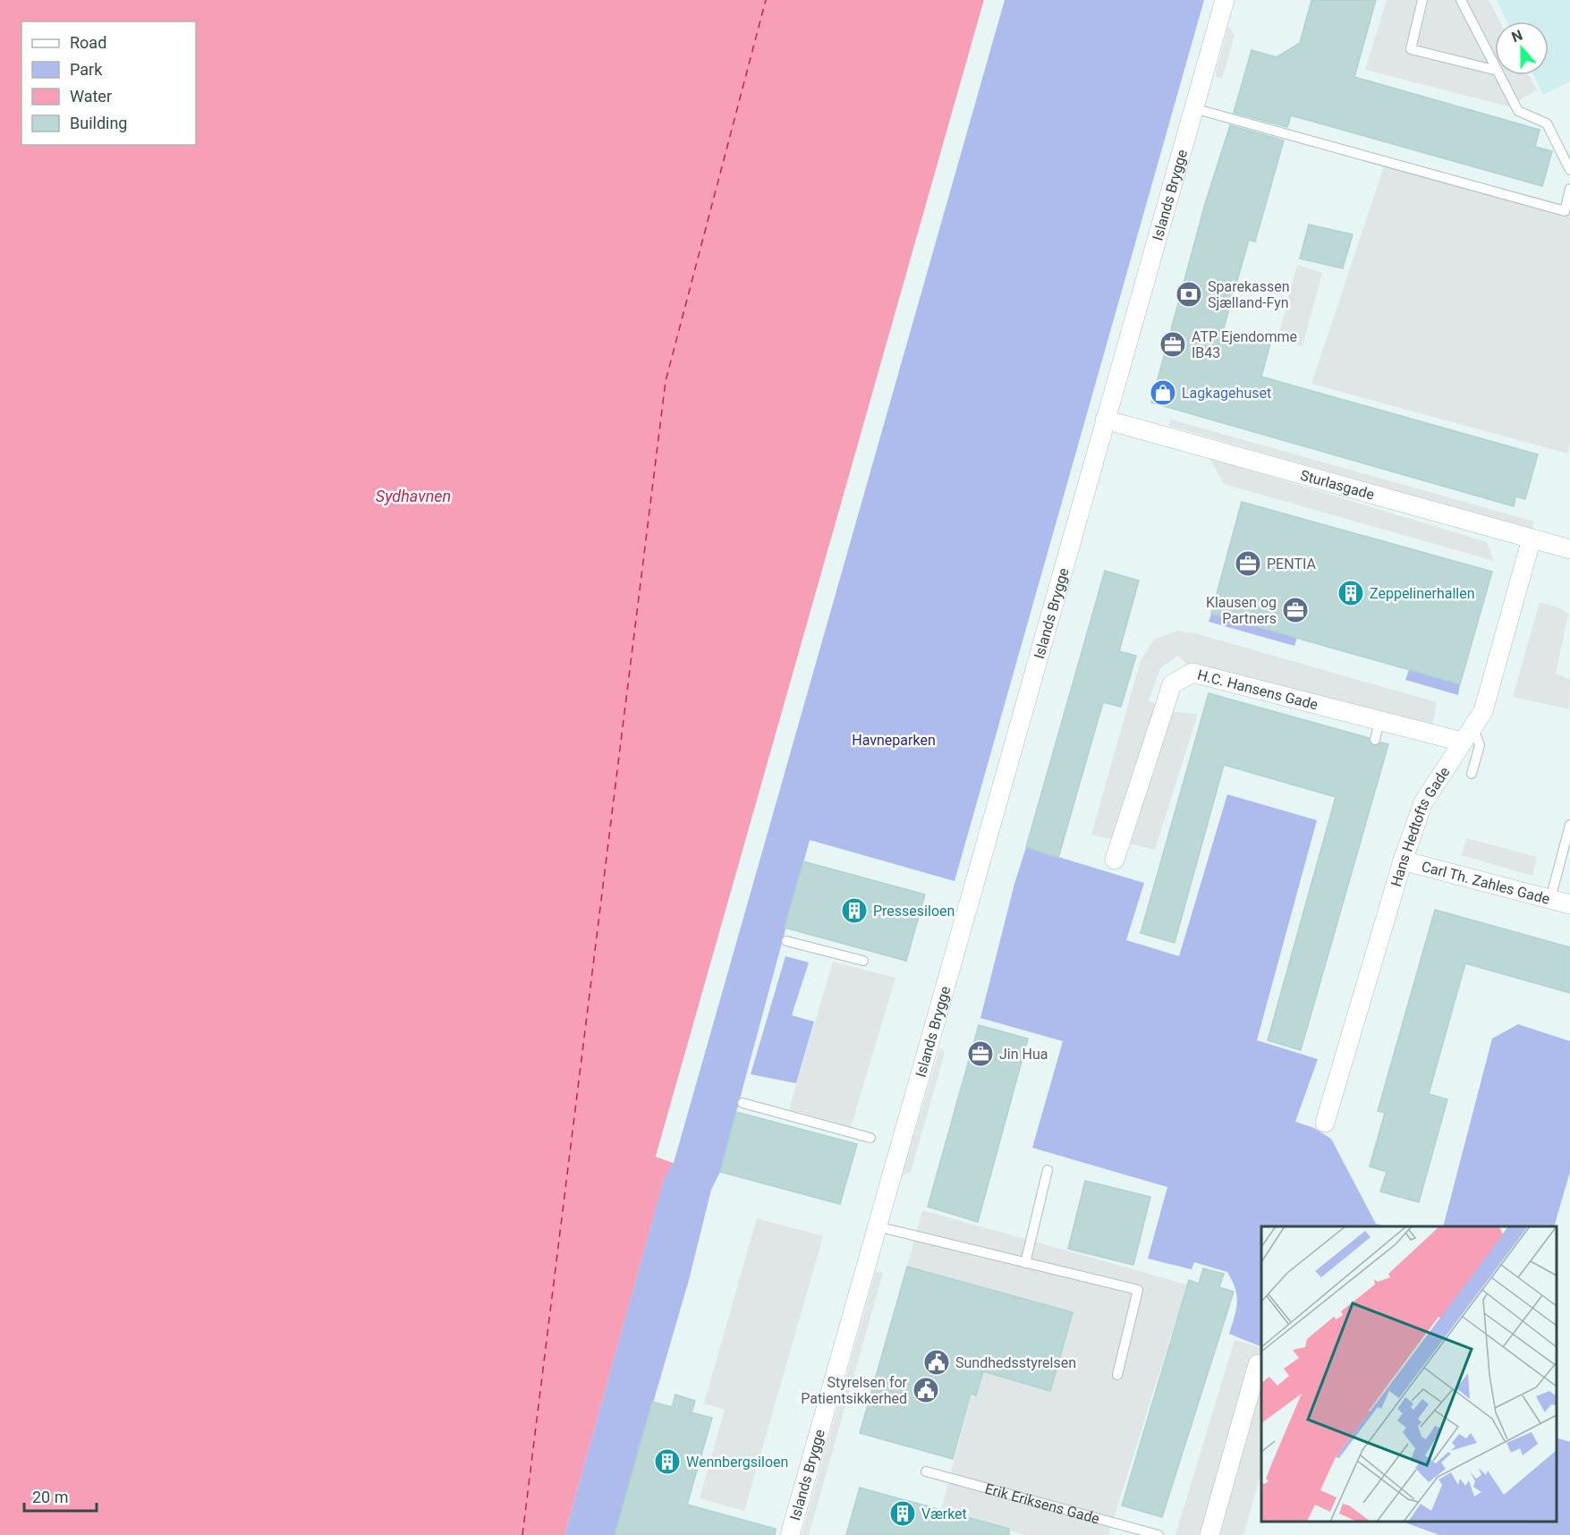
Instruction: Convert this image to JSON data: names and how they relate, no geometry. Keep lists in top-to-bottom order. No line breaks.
{"streets":{"street":["Islands Brygge","Sturlasgade","H.C. Hansens Gade","Hans Hedtofts Gade","Carl Th. Zahles Gade"],"lane":["Erik Eriksens Gade"]},"crossings":[["Islands Brygge","Sturlasgade"],["Sturlasgade","Hans Hedtofts Gade"],["H.C. Hansens Gade","Hans Hedtofts Gade"],["Hans Hedtofts Gade","Carl Th. Zahles Gade"]],"water":["Sydhavnen"],"parks":["Havneparken"],"places":{"bank":["Sparekassen Sjælland-Fyn"],"office":["ATP Ejendomme IB43","PENTIA","Klausen og Partners","Jin Hua"],"shop":["Lagkagehuset"],"building":["Zeppelinerhallen","Pressesiloen","Wennbergsiloen","Værket"],"public building":["Sundhedsstyrelsen","Styrelsen for Patientsikkerhed"]},"legend":["Road","Park","Water","Building"],"scale_bar":"20 m","north":"top"}
